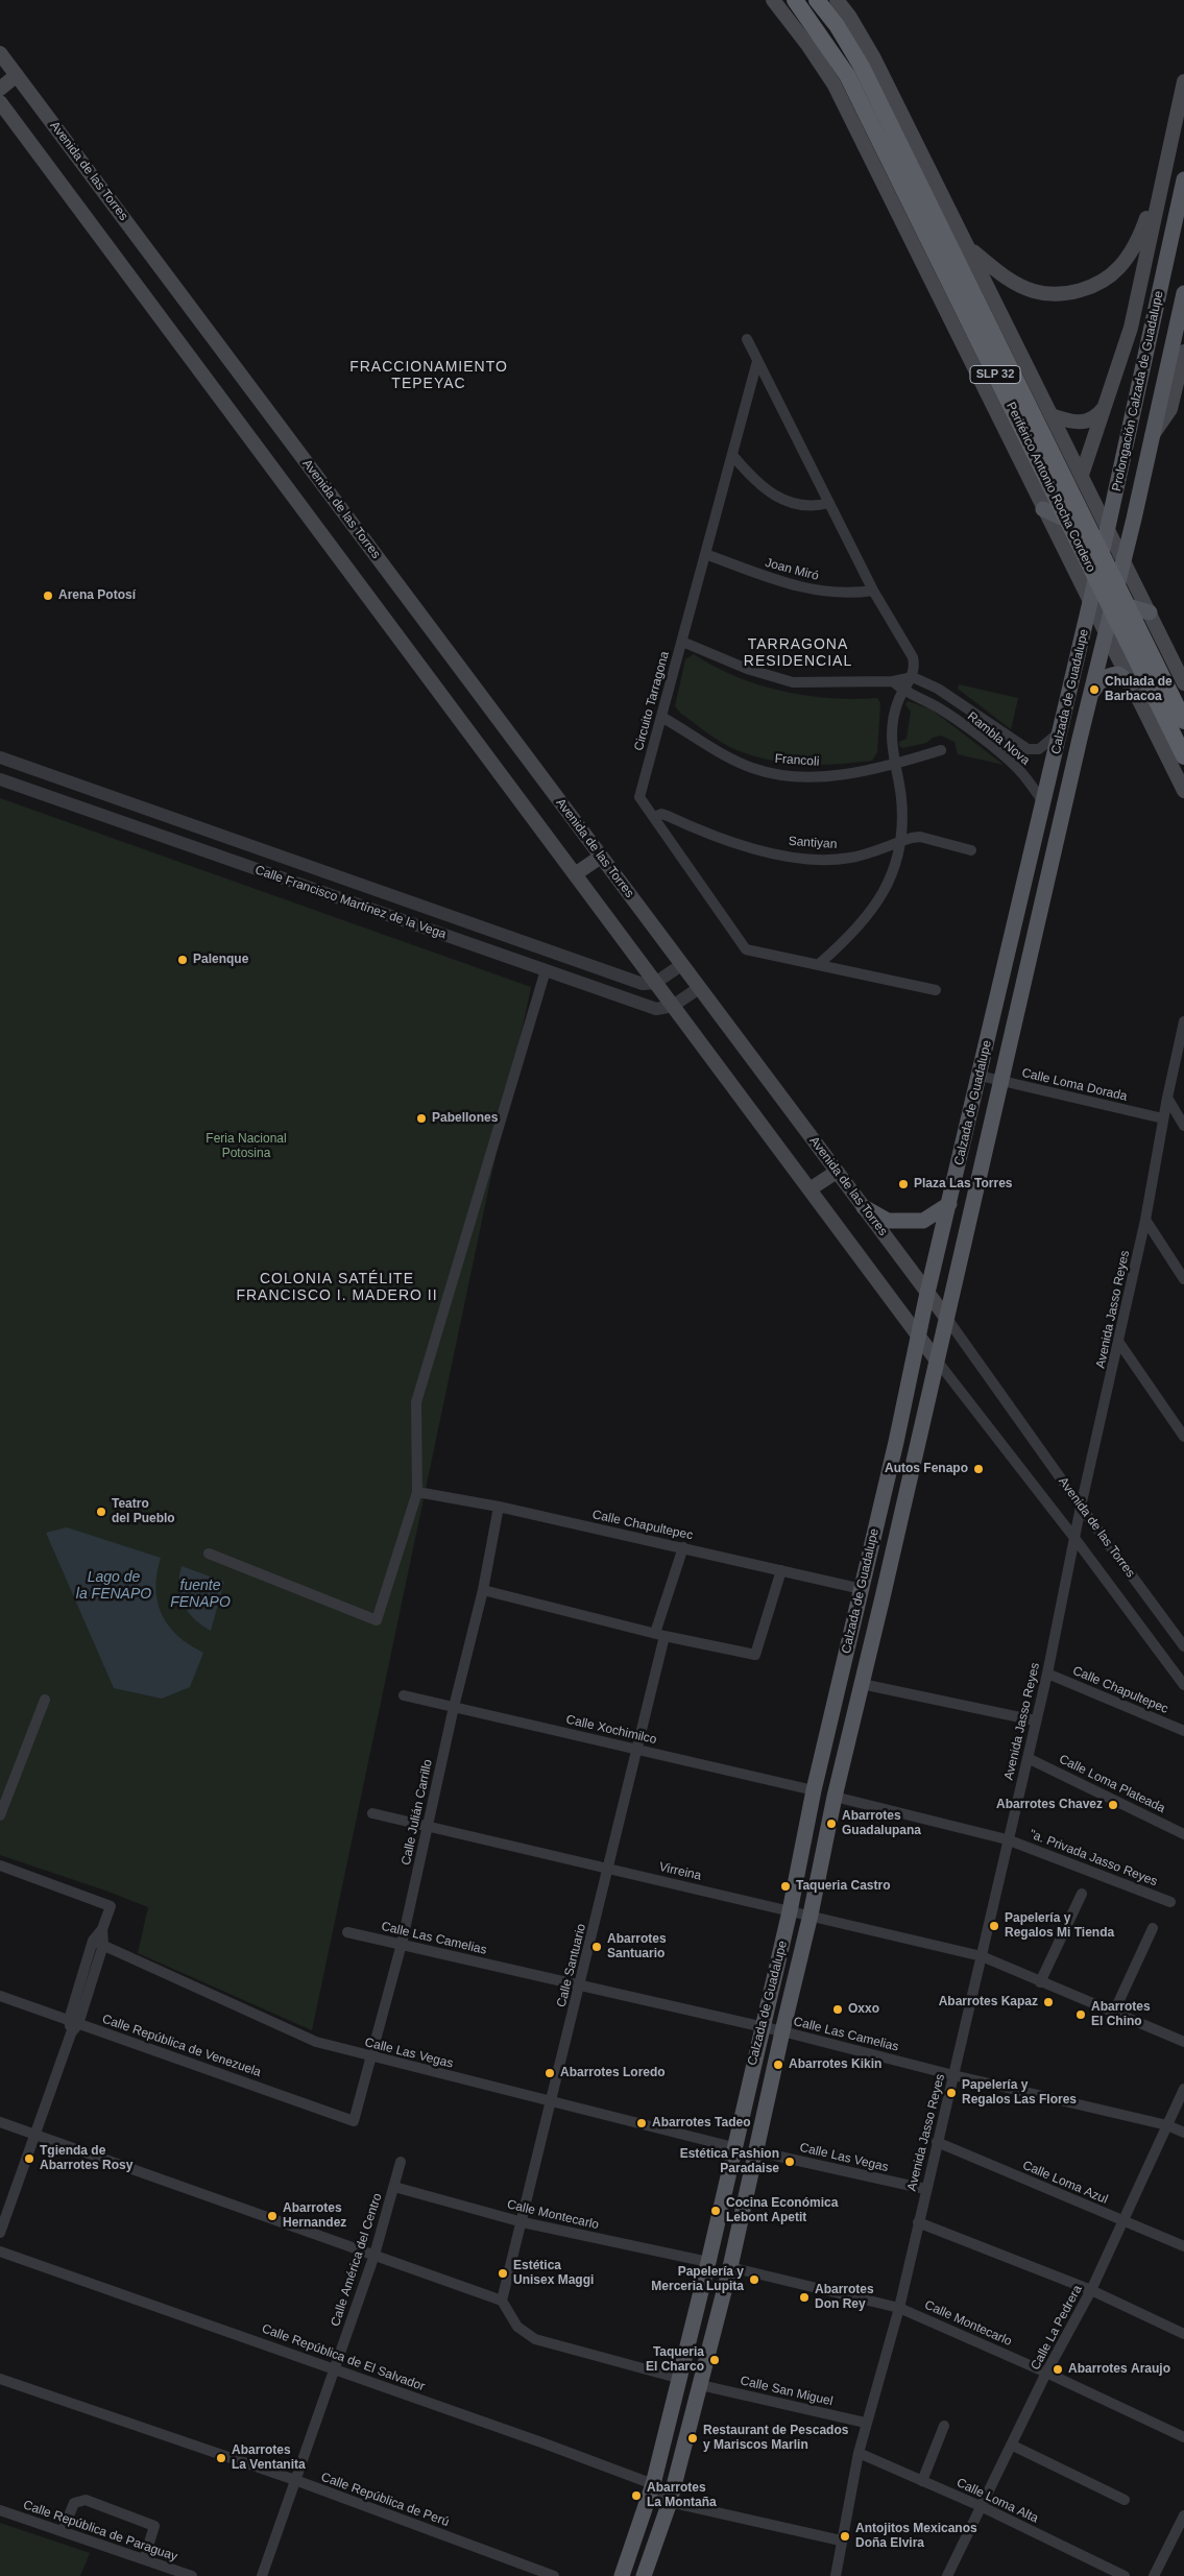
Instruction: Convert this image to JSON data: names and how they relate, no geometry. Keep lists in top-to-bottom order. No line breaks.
{"streets":{"highway":["SLP 32","Periférico Antonio Rocha Cordero"],"main road":["Avenida de las Torres","Prolongación Calzada de Guadalupe","Calzada de Guadalupe"],"street":["Joan Miró","Circuito Tarragona","Rambla Nova","Francoli","Santiyan","Calle Francisco Martínez de la Vega","Calle Loma Dorada","Avenida Jasso Reyes","Calle Chapultepec","Calle Xochimilco","Calle Loma Plateada","Calle Julián Carrillo","\"a. Privada Jasso Reyes","Virreina","Calle Las Camelias","Calle Santuario","Calle República de Venezuela","Calle Las Vegas","Calle Loma Azul","Calle Montecarlo","Calle América del Centro","Calle La Pedrera","Calle República de El Salvador","Calle San Miguel","Calle República de Perú","Calle Loma Alta","Calle República de Paraguay"]},"crossings":[["Avenida de las Torres","Calzada de Guadalupe"],["Avenida de las Torres","Calle Francisco Martínez de la Vega"],["Avenida de las Torres","Avenida Jasso Reyes"],["Prolongación Calzada de Guadalupe","Calzada de Guadalupe"],["Joan Miró","Circuito Tarragona"],["Calzada de Guadalupe","Rambla Nova"],["Calzada de Guadalupe","Calle Loma Dorada"],["Calzada de Guadalupe","Calle Chapultepec"],["Calzada de Guadalupe","Calle Xochimilco"],["Calzada de Guadalupe","Virreina"],["Calzada de Guadalupe","Calle Las Camelias"],["Calzada de Guadalupe","Calle Las Vegas"],["Calzada de Guadalupe","Calle Montecarlo"],["Calzada de Guadalupe","Calle República de El Salvador"],["Calzada de Guadalupe","Calle San Miguel"],["Circuito Tarragona","Francoli"],["Circuito Tarragona","Santiyan"],["Calle Loma Dorada","Avenida Jasso Reyes"],["Avenida Jasso Reyes","Calle Chapultepec"],["Avenida Jasso Reyes","Calle Loma Plateada"],["Avenida Jasso Reyes","\"a. Privada Jasso Reyes"],["Avenida Jasso Reyes","Virreina"],["Avenida Jasso Reyes","Calle Las Camelias"],["Avenida Jasso Reyes","Calle Las Vegas"],["Avenida Jasso Reyes","Calle Loma Azul"],["Avenida Jasso Reyes","Calle Montecarlo"],["Avenida Jasso Reyes","Calle San Miguel"],["Avenida Jasso Reyes","Calle Loma Alta"],["Calle Chapultepec","Calle Julián Carrillo"],["Calle Chapultepec","Calle Santuario"],["Calle Xochimilco","Calle Julián Carrillo"],["Calle Xochimilco","Calle Santuario"],["Calle Julián Carrillo","Virreina"],["Calle Julián Carrillo","Calle Las Camelias"],["Calle Julián Carrillo","Calle República de Venezuela"],["Calle Julián Carrillo","Calle Las Vegas"],["Virreina","Calle Santuario"],["Calle Las Camelias","Calle Santuario"],["Calle Las Camelias","Calle La Pedrera"],["Calle Santuario","Calle Las Vegas"],["Calle Santuario","Calle Montecarlo"],["Calle Loma Azul","Calle La Pedrera"],["Calle Montecarlo","Calle América del Centro"],["Calle Montecarlo","Calle La Pedrera"],["Calle América del Centro","Calle República de El Salvador"],["Calle América del Centro","Calle República de Perú"],["Calle La Pedrera","Calle Loma Alta"]],"districts":["FRACCIONAMIENTO TEPEYAC","TARRAGONA RESIDENCIAL","COLONIA SATÉLITE FRANCISCO I. MADERO II"],"water":["Lago de la FENAPO","fuente FENAPO"],"parks":["Feria Nacional Potosina"],"places":["Arena Potosí","Chulada de Barbacoa","Palenque","Pabellones","Plaza Las Torres","Autos Fenapo","Teatro del Pueblo","Abarrotes Chavez","Abarrotes Guadalupana","Taqueria Castro","Papelería y Regalos Mi Tienda","Abarrotes Santuario","Abarrotes Kapaz","Oxxo","Abarrotes El Chino","Abarrotes Kikin","Abarrotes Loredo","Papelería y Regalos Las Flores","Abarrotes Tadeo","Tgienda de Abarrotes Rosy","Estética Fashion Paradaise","Cocina Económica Lebont Apetit","Abarrotes Hernandez","Estética Unisex Maggi","Papelería y Merceria Lupita","Abarrotes Don Rey","Taqueria El Charco","Abarrotes Araujo","Restaurant de Pescados y Mariscos Marlin","Abarrotes La Ventanita","Abarrotes La Montaña","Antojitos Mexicanos Doña Elvira"]}
